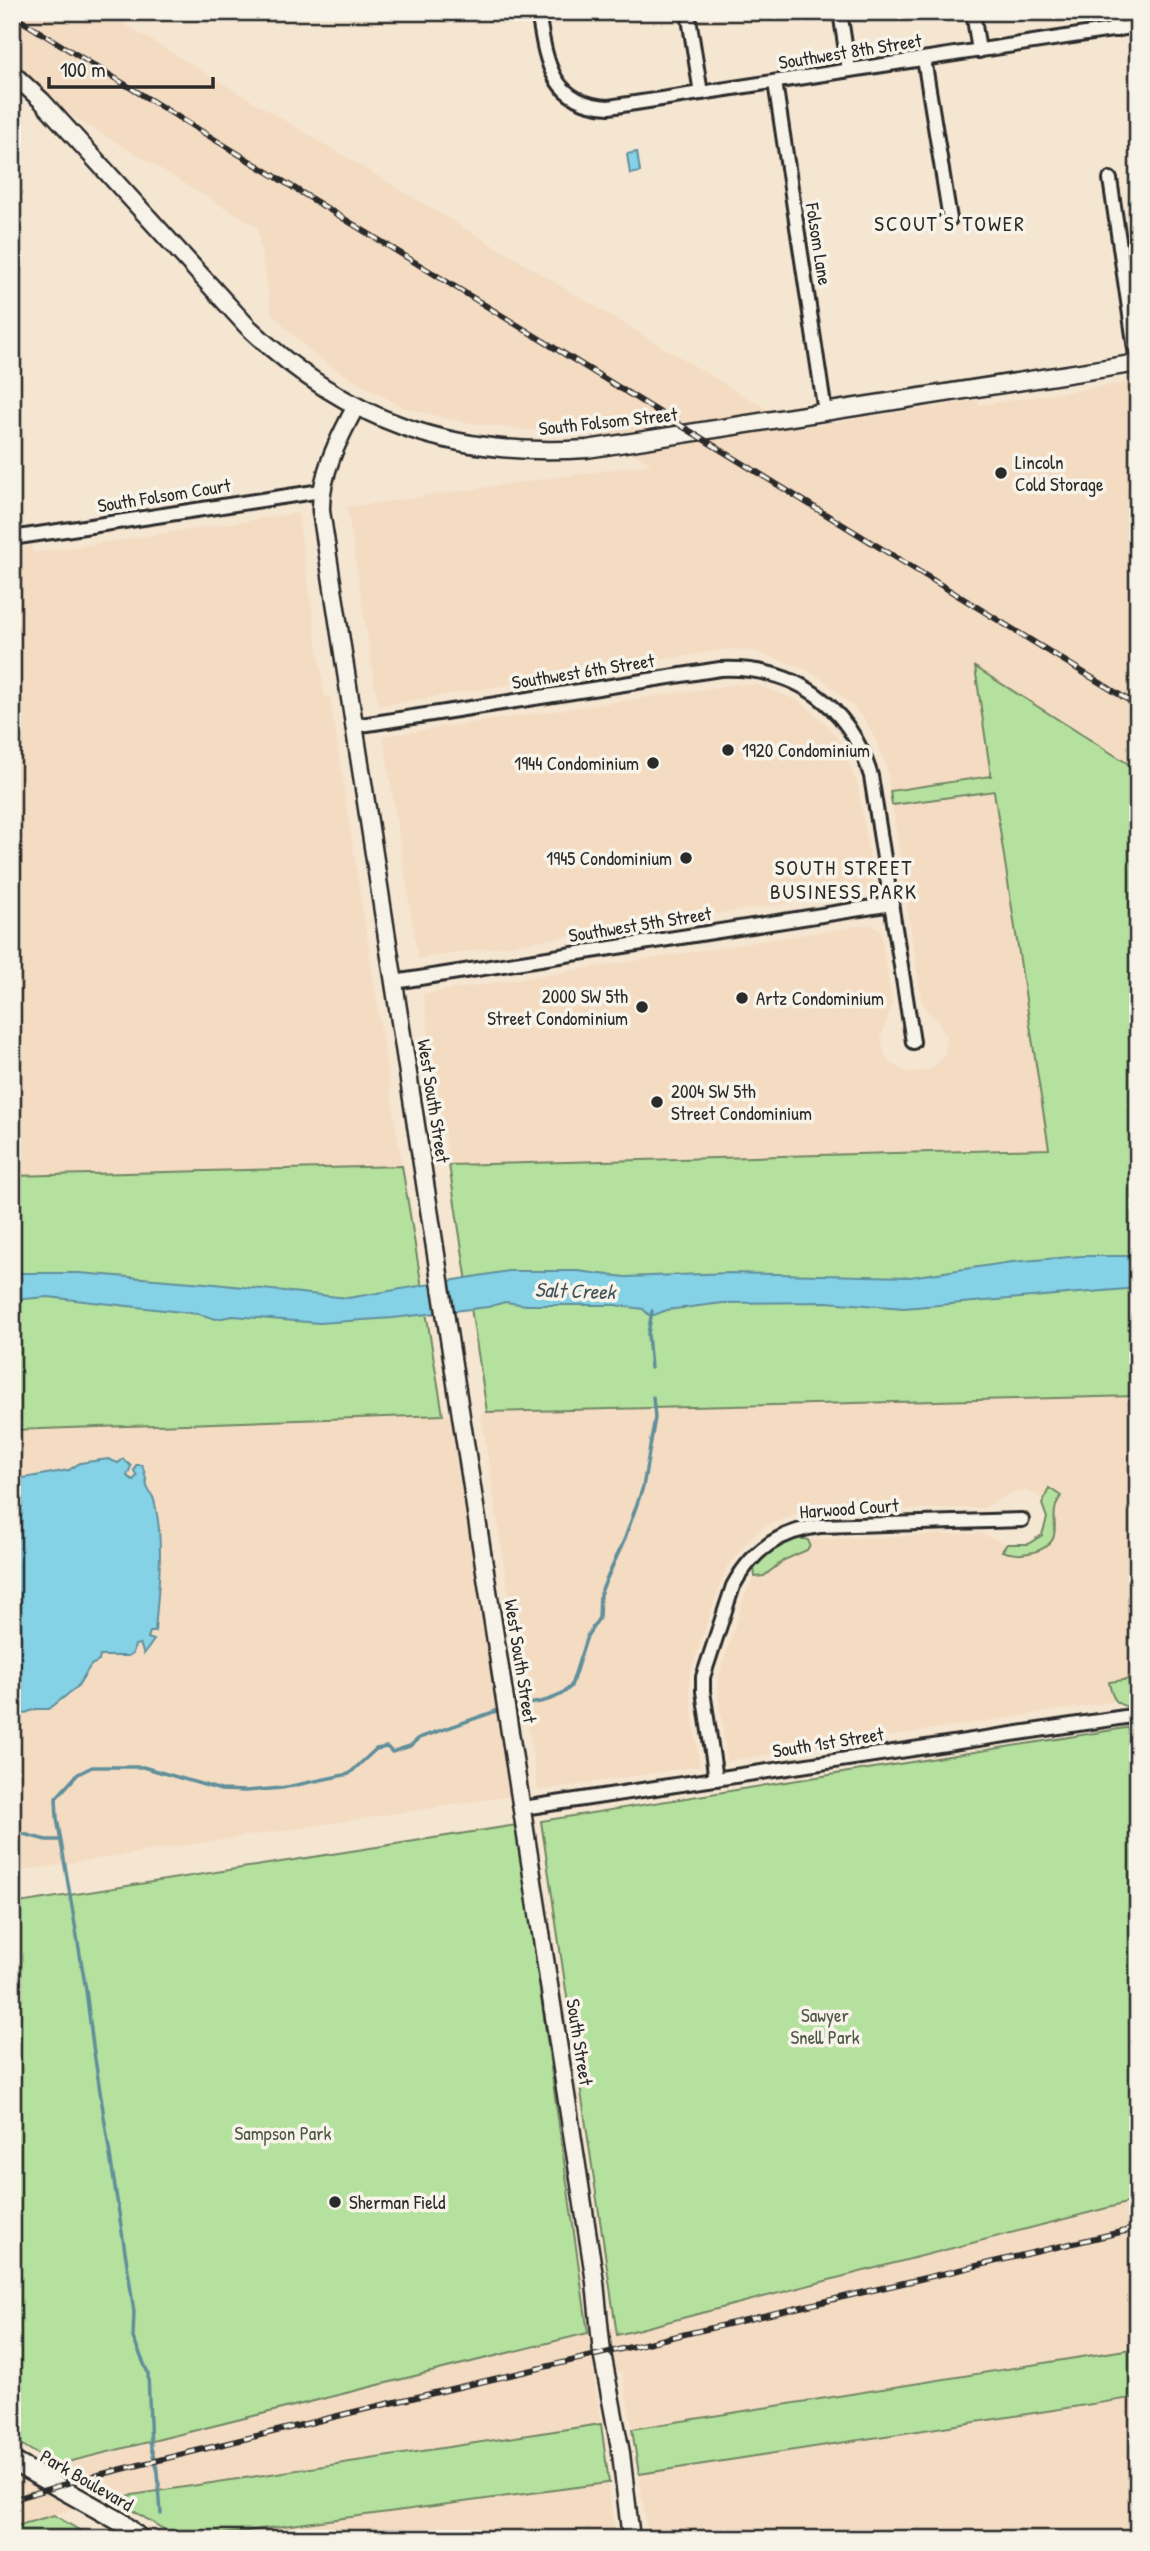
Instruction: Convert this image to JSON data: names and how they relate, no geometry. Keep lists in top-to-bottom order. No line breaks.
{"streets":{"main road":["Park Boulevard"],"street":["Southwest 8th Street","Folsom Lane","South Folsom Street","South Folsom Court","Southwest 6th Street","Southwest 5th Street","West South Street","Harwood Court","South 1st Street","South Street"]},"crossings":[["Southwest 8th Street","Folsom Lane"],["Folsom Lane","South Folsom Street"],["South Folsom Street","West South Street"],["South Folsom Court","West South Street"],["Southwest 6th Street","Southwest 5th Street"],["Southwest 6th Street","West South Street"],["Southwest 5th Street","West South Street"],["West South Street","South 1st Street"],["West South Street","South Street"],["Harwood Court","South 1st Street"],["South 1st Street","South Street"]],"districts":["SCOUT'S TOWER","SOUTH STREET BUSINESS PARK"],"water":["Salt Creek"],"parks":["Sawyer Snell Park","Sampson Park"],"places":["Lincoln Cold Storage","1920 Condominium","1944 Condominium","1945 Condominium","Artz Condominium","2000 SW 5th Street Condominium","2004 SW 5th Street Condominium","Sherman Field"],"scale_bar":"100 m"}
